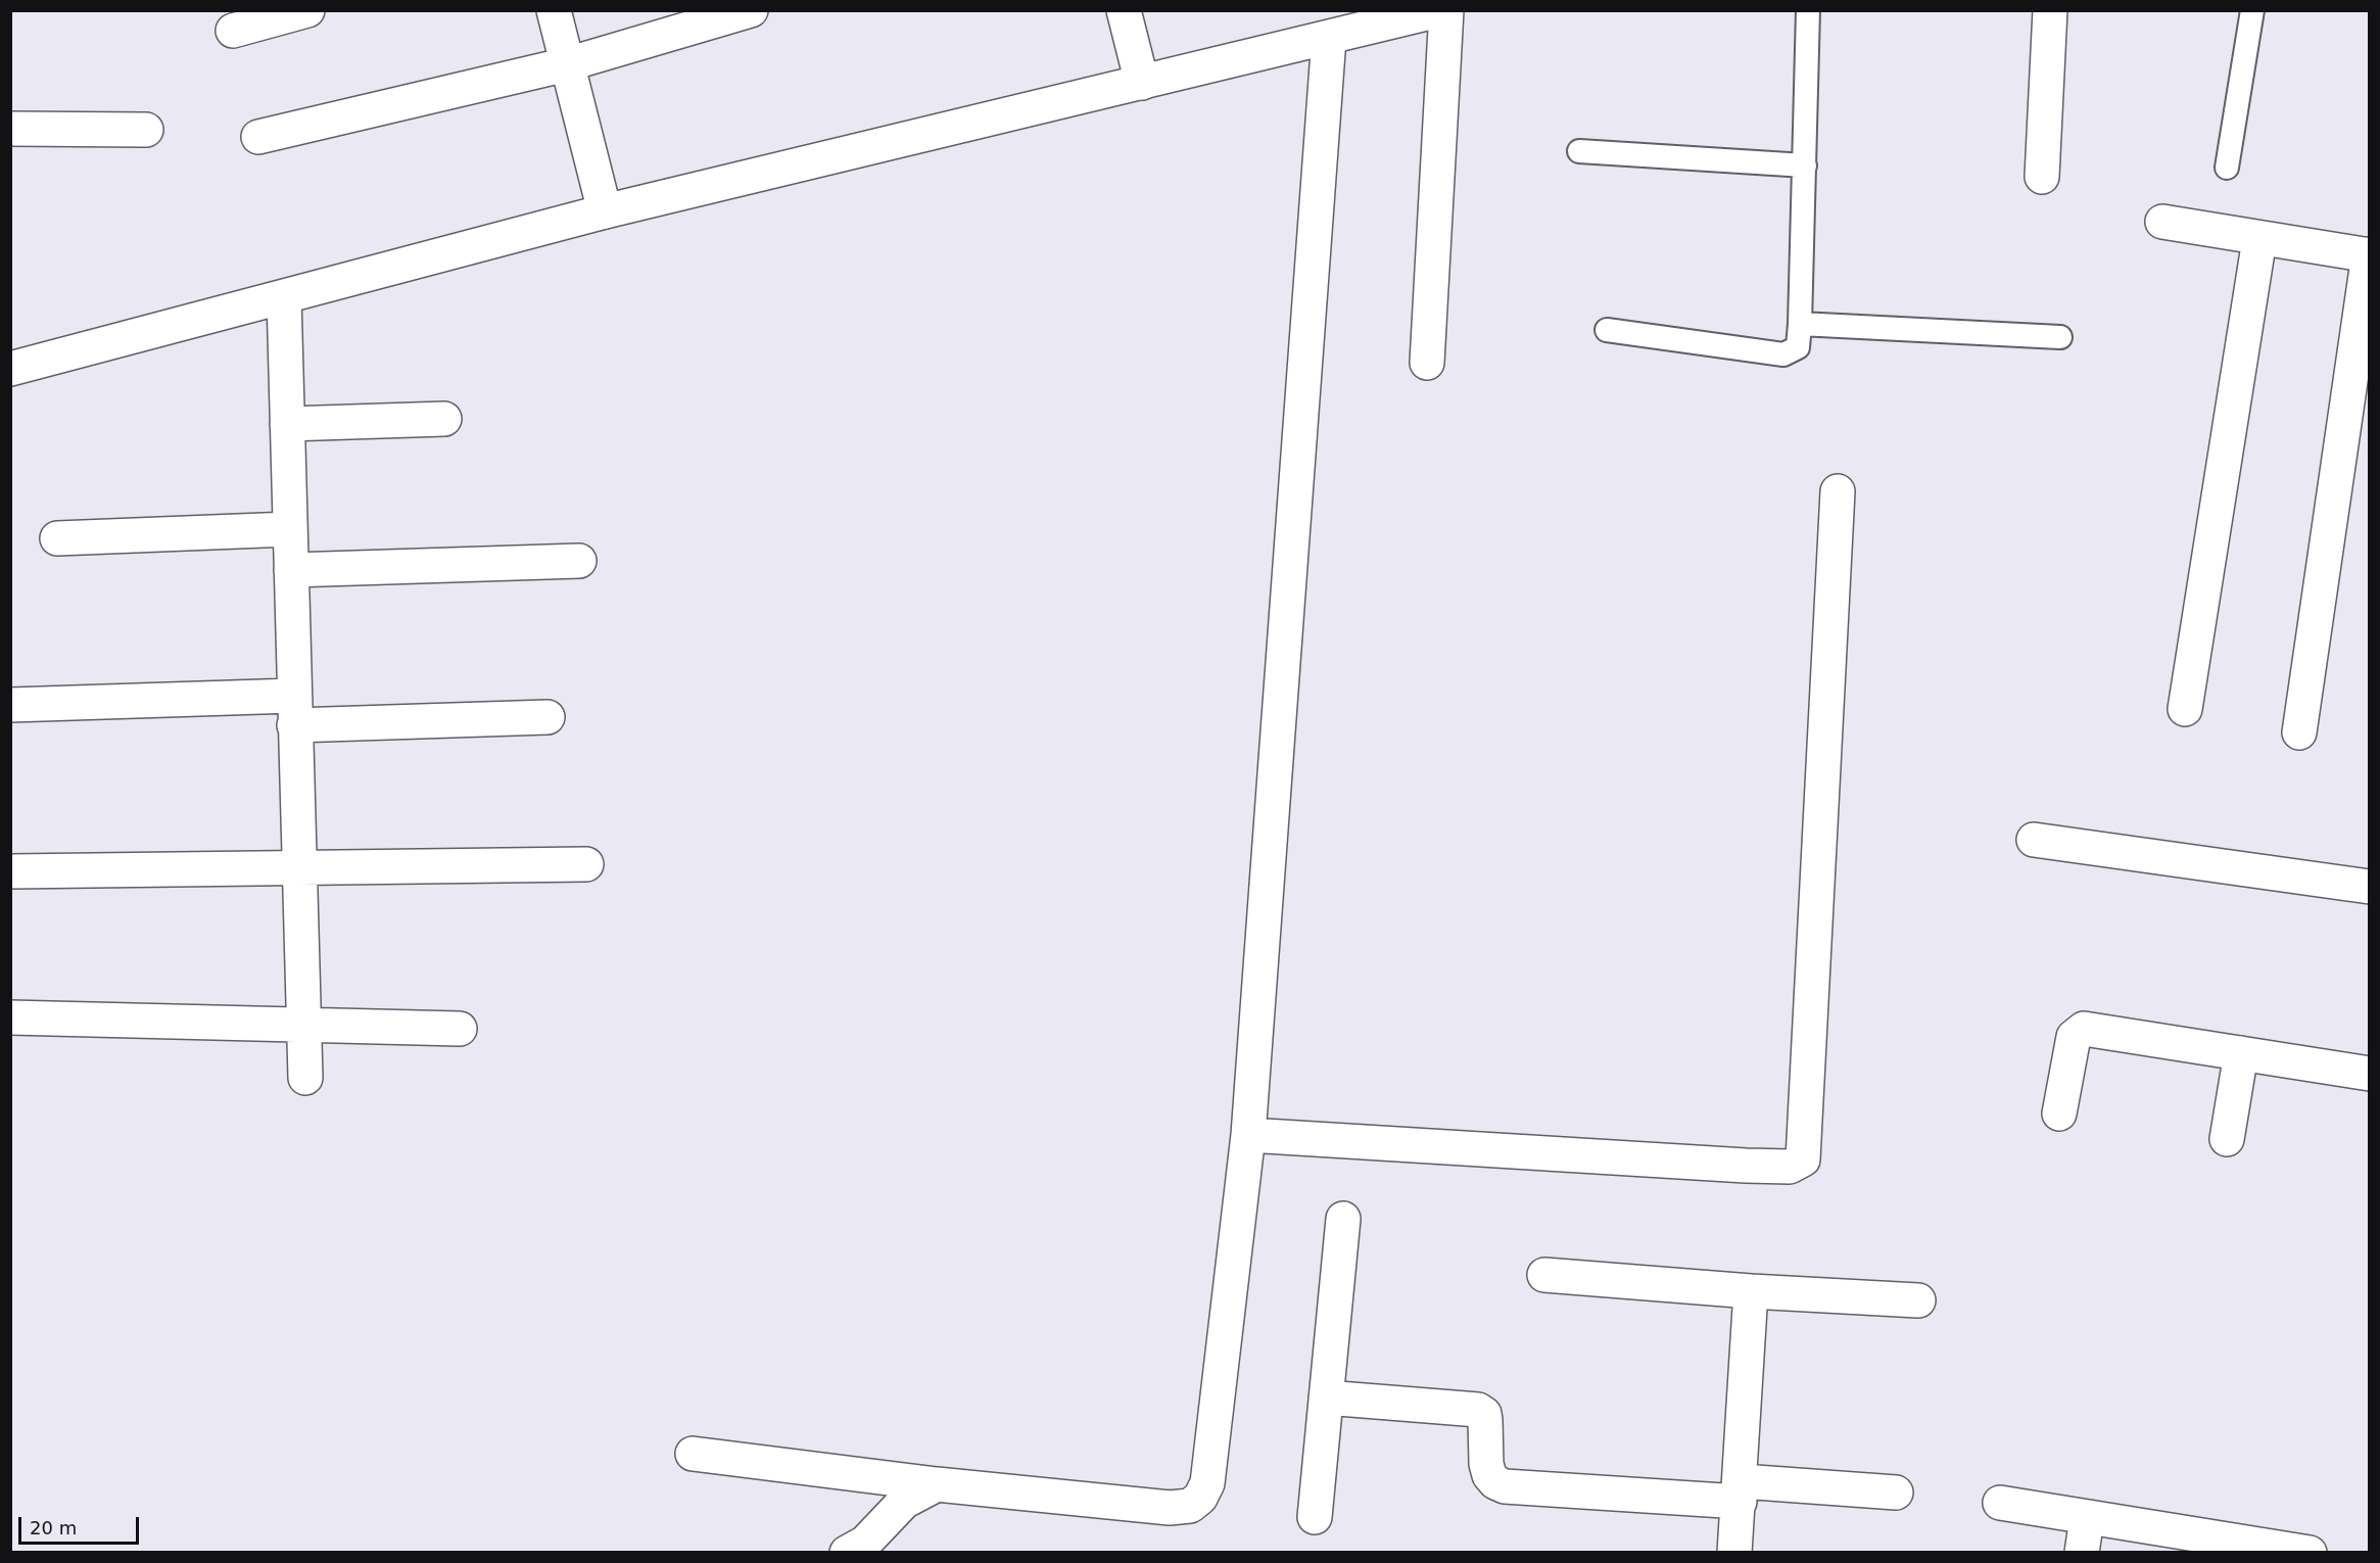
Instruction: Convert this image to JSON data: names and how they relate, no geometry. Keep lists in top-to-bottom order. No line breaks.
{"scale_bar":"20 m"}
